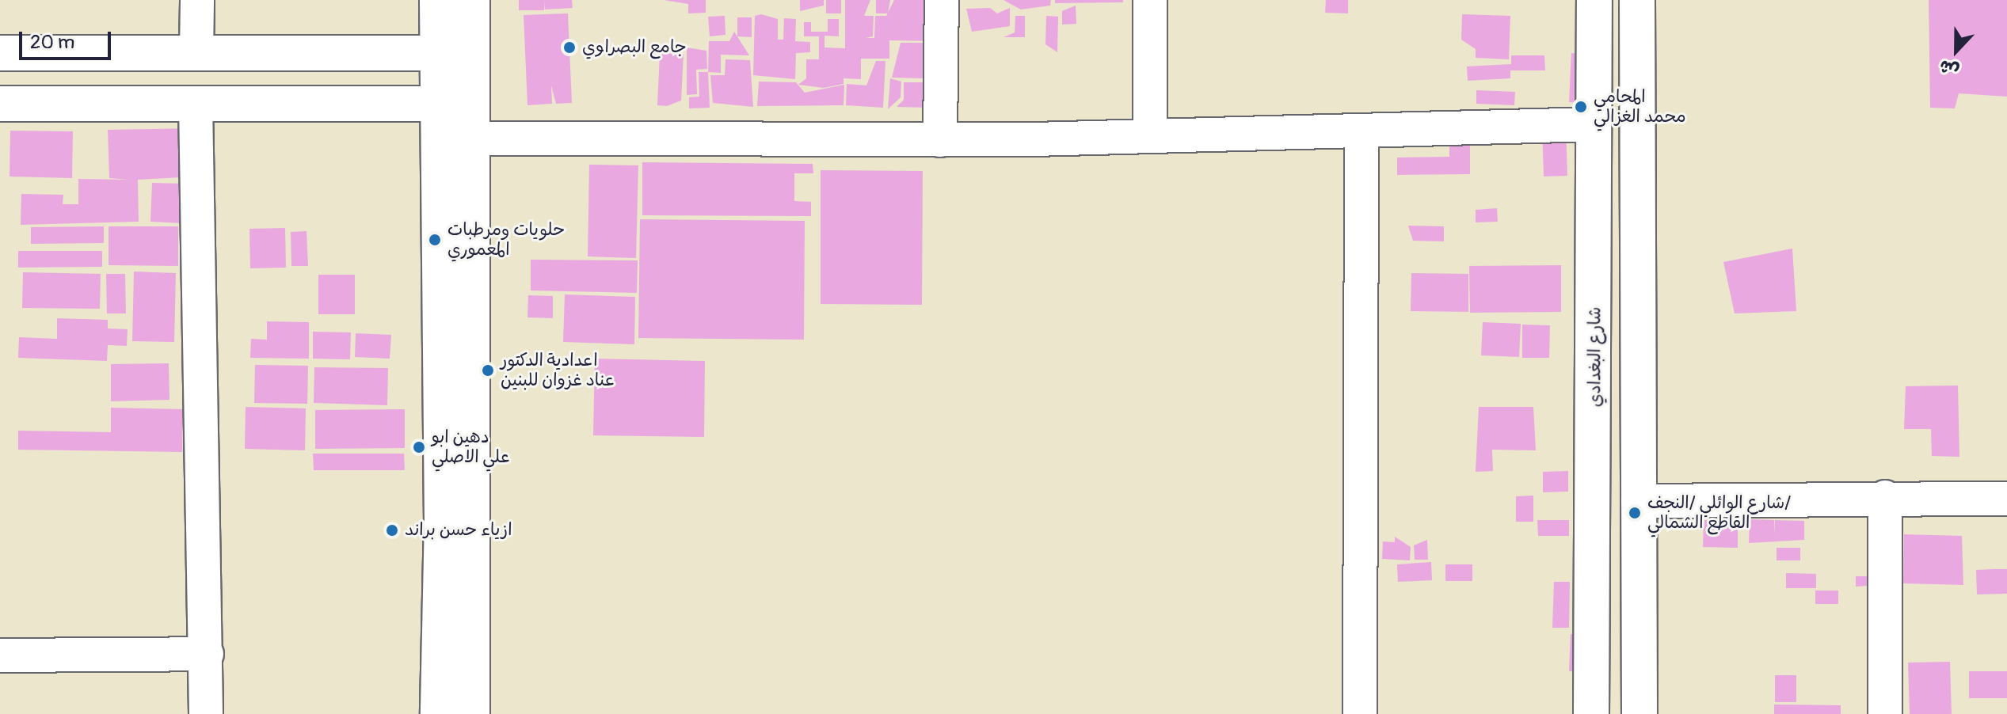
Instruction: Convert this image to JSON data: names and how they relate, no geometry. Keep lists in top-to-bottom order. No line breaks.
{"streets":{"street":["شارع البغدادي"]},"places":["جامع البصراوي","المحامي محمد الغزالي","حلويات ومرطبات المعموري","اعدادية الدكتور عناد غزوان للبنين","دهين ابو علي الاصلي","شارع الوائلي /النجف/ القاطع الشمالي","ازياء حسن براند"],"scale_bar":"20 m","north":"bottom"}
